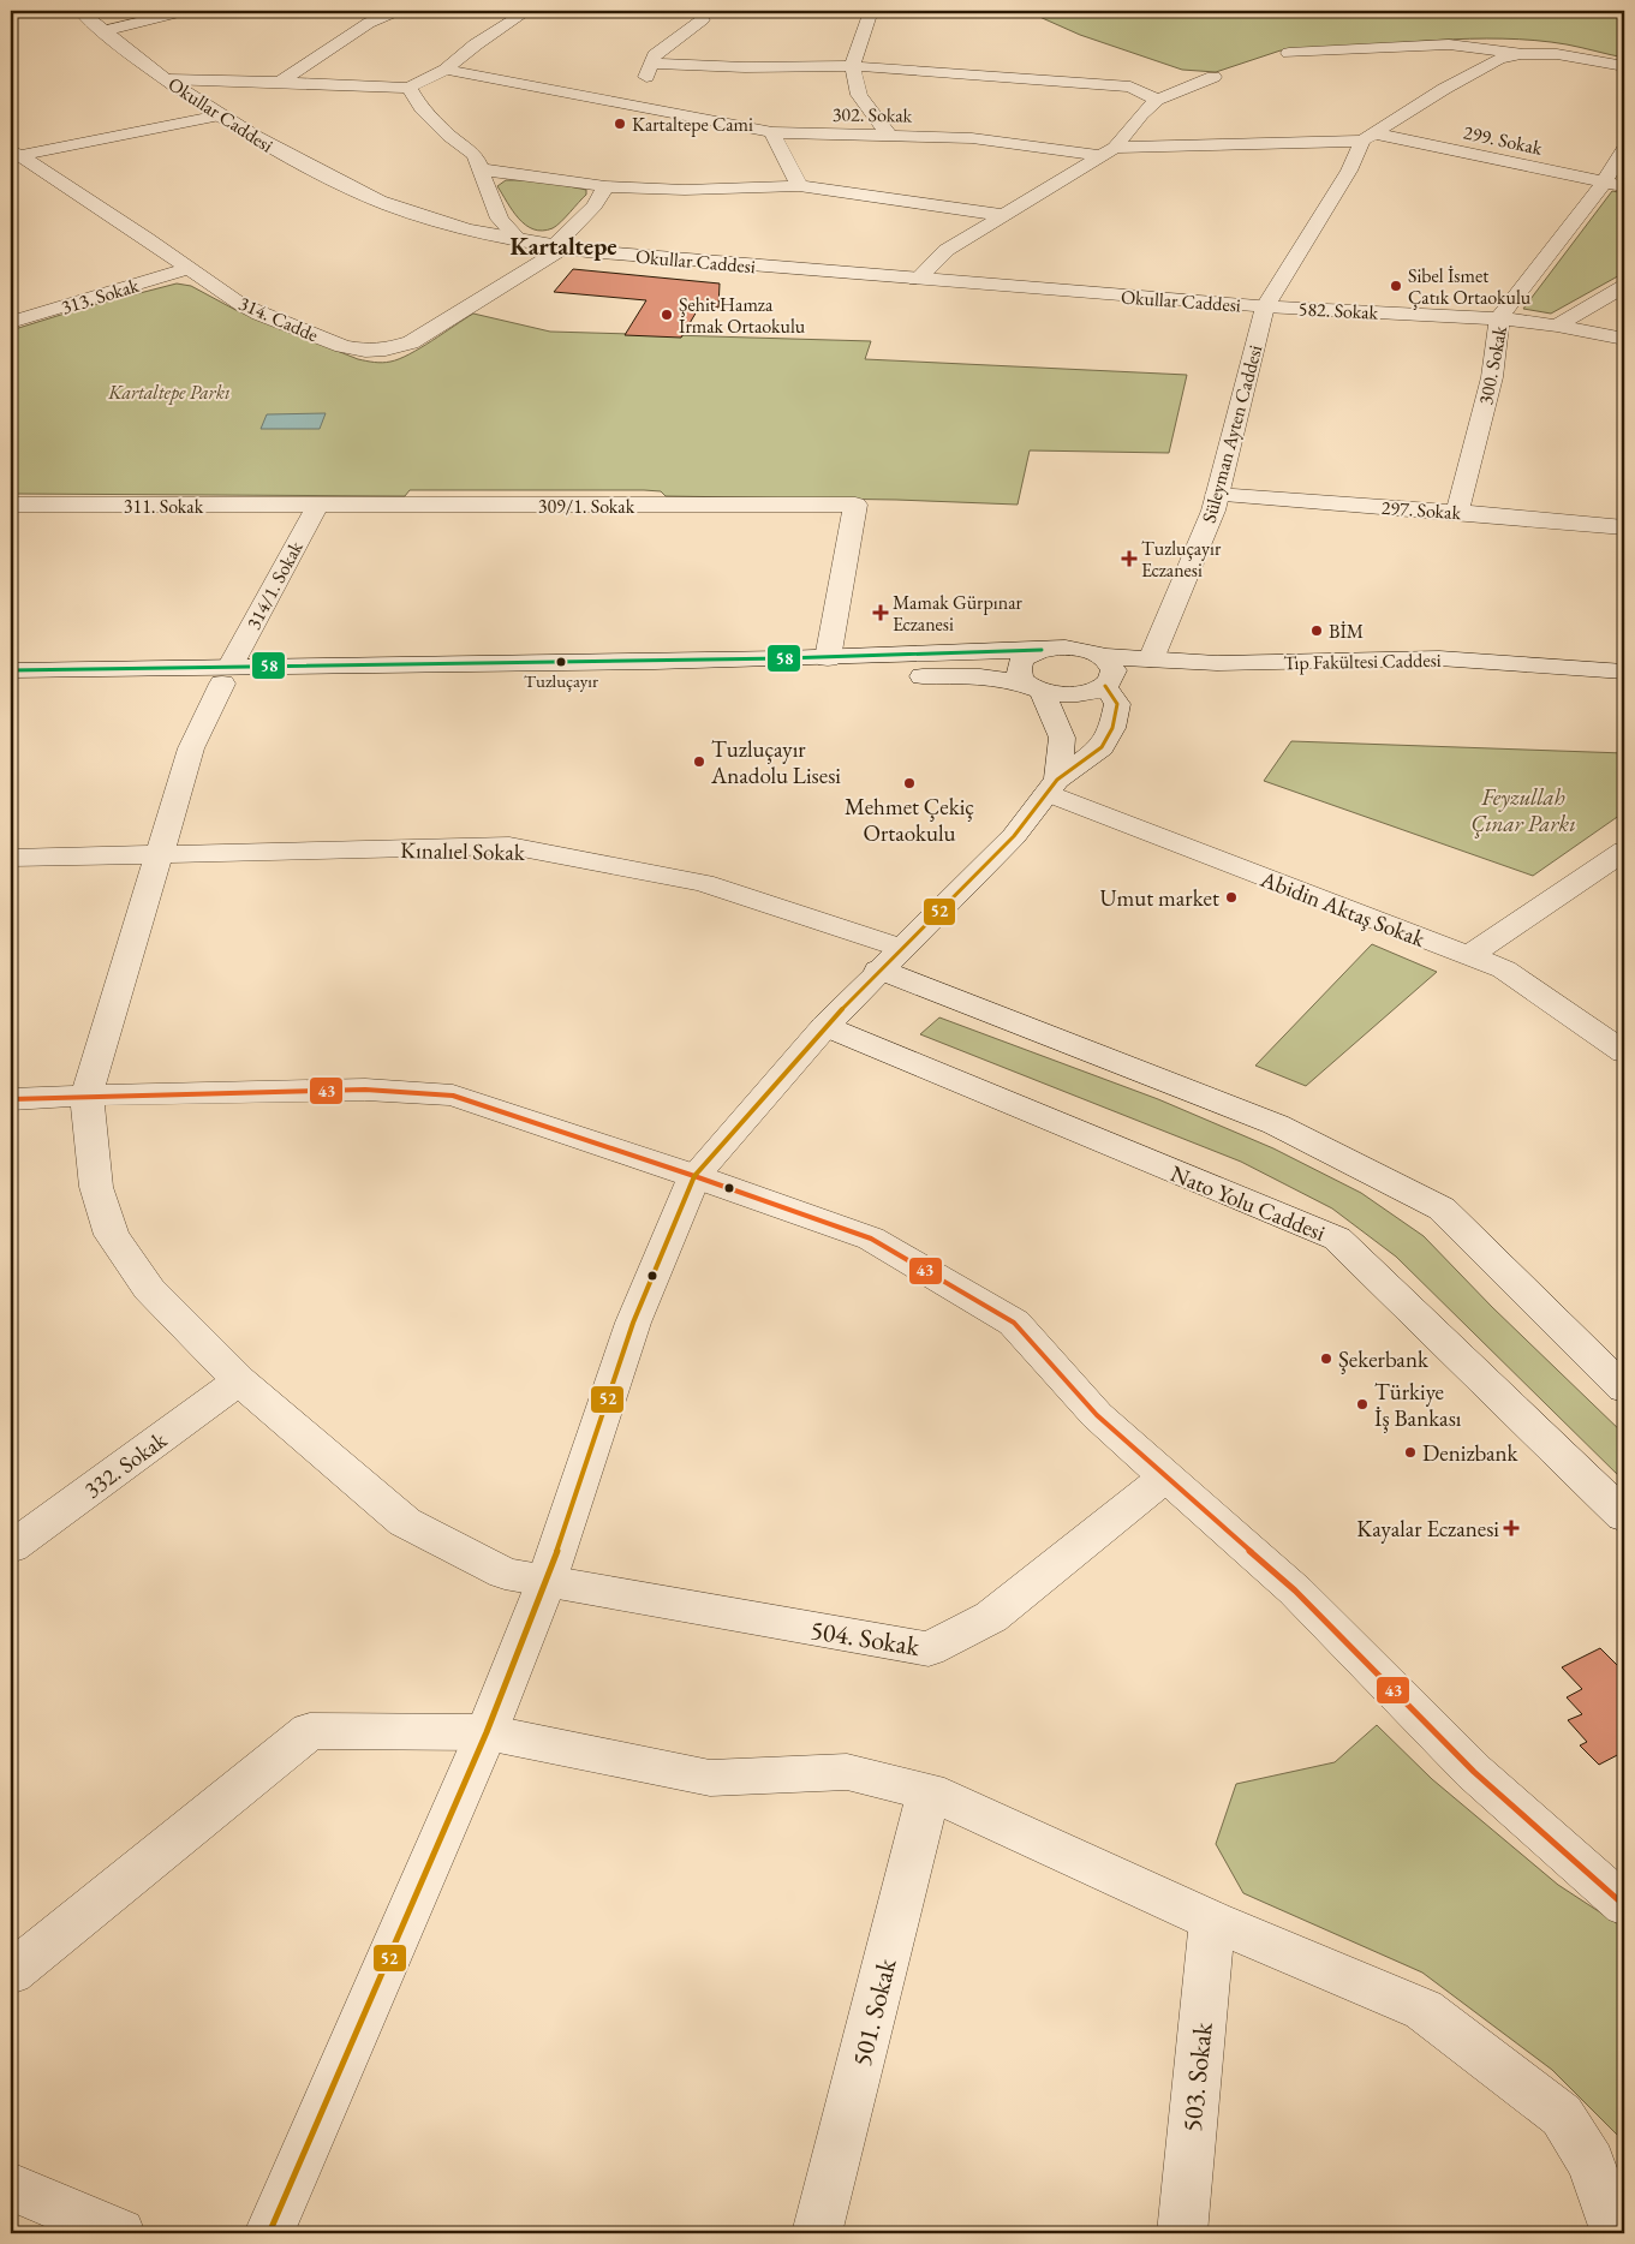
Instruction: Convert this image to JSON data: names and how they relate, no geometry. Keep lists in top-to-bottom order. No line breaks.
{"streets":{"street":["Okullar Caddesi","302. Sokak","299. Sokak","313. Sokak","582. Sokak","314. Cadde","300. Sokak","Süleyman Ayten Caddesi","311. Sokak","309/1. Sokak","297. Sokak","314/1. Sokak","Tıp Fakültesi Caddesi","Kınalıel Sokak","Abidin Aktaş Sokak","Nato Yolu Caddesi","332. Sokak","504. Sokak","501. Sokak","503. Sokak"]},"crossings":[["Okullar Caddesi","582. Sokak"],["Okullar Caddesi","314. Cadde"],["Okullar Caddesi","Süleyman Ayten Caddesi"],["302. Sokak","299. Sokak"],["302. Sokak","Süleyman Ayten Caddesi"],["299. Sokak","300. Sokak"],["299. Sokak","Süleyman Ayten Caddesi"],["313. Sokak","314. Cadde"],["582. Sokak","300. Sokak"],["582. Sokak","Süleyman Ayten Caddesi"],["300. Sokak","297. Sokak"],["Süleyman Ayten Caddesi","297. Sokak"],["Süleyman Ayten Caddesi","Tıp Fakültesi Caddesi"],["311. Sokak","309/1. Sokak"],["311. Sokak","314/1. Sokak"],["309/1. Sokak","314/1. Sokak"],["314/1. Sokak","Kınalıel Sokak"],["314/1. Sokak","504. Sokak"],["332. Sokak","504. Sokak"]],"districts":["Kartaltepe"],"parks":["Kartaltepe Parkı","Feyzullah Çınar Parkı"],"places":{"other":["Kartaltepe Cami","Sibel İsmet Çatık Ortaokulu","Şehit Hamza Irmak Ortaokulu","BİM","Tuzluçayır","Tuzluçayır Anadolu Lisesi","Mehmet Çekiç Ortaokulu","Umut market","Şekerbank","Türkiye İş Bankası","Denizbank"],"health":["Tuzluçayır Eczanesi","Mamak Gürpınar Eczanesi","Kayalar Eczanesi"]},"lines":["transit line 58","transit line 52","transit line 43"]}
